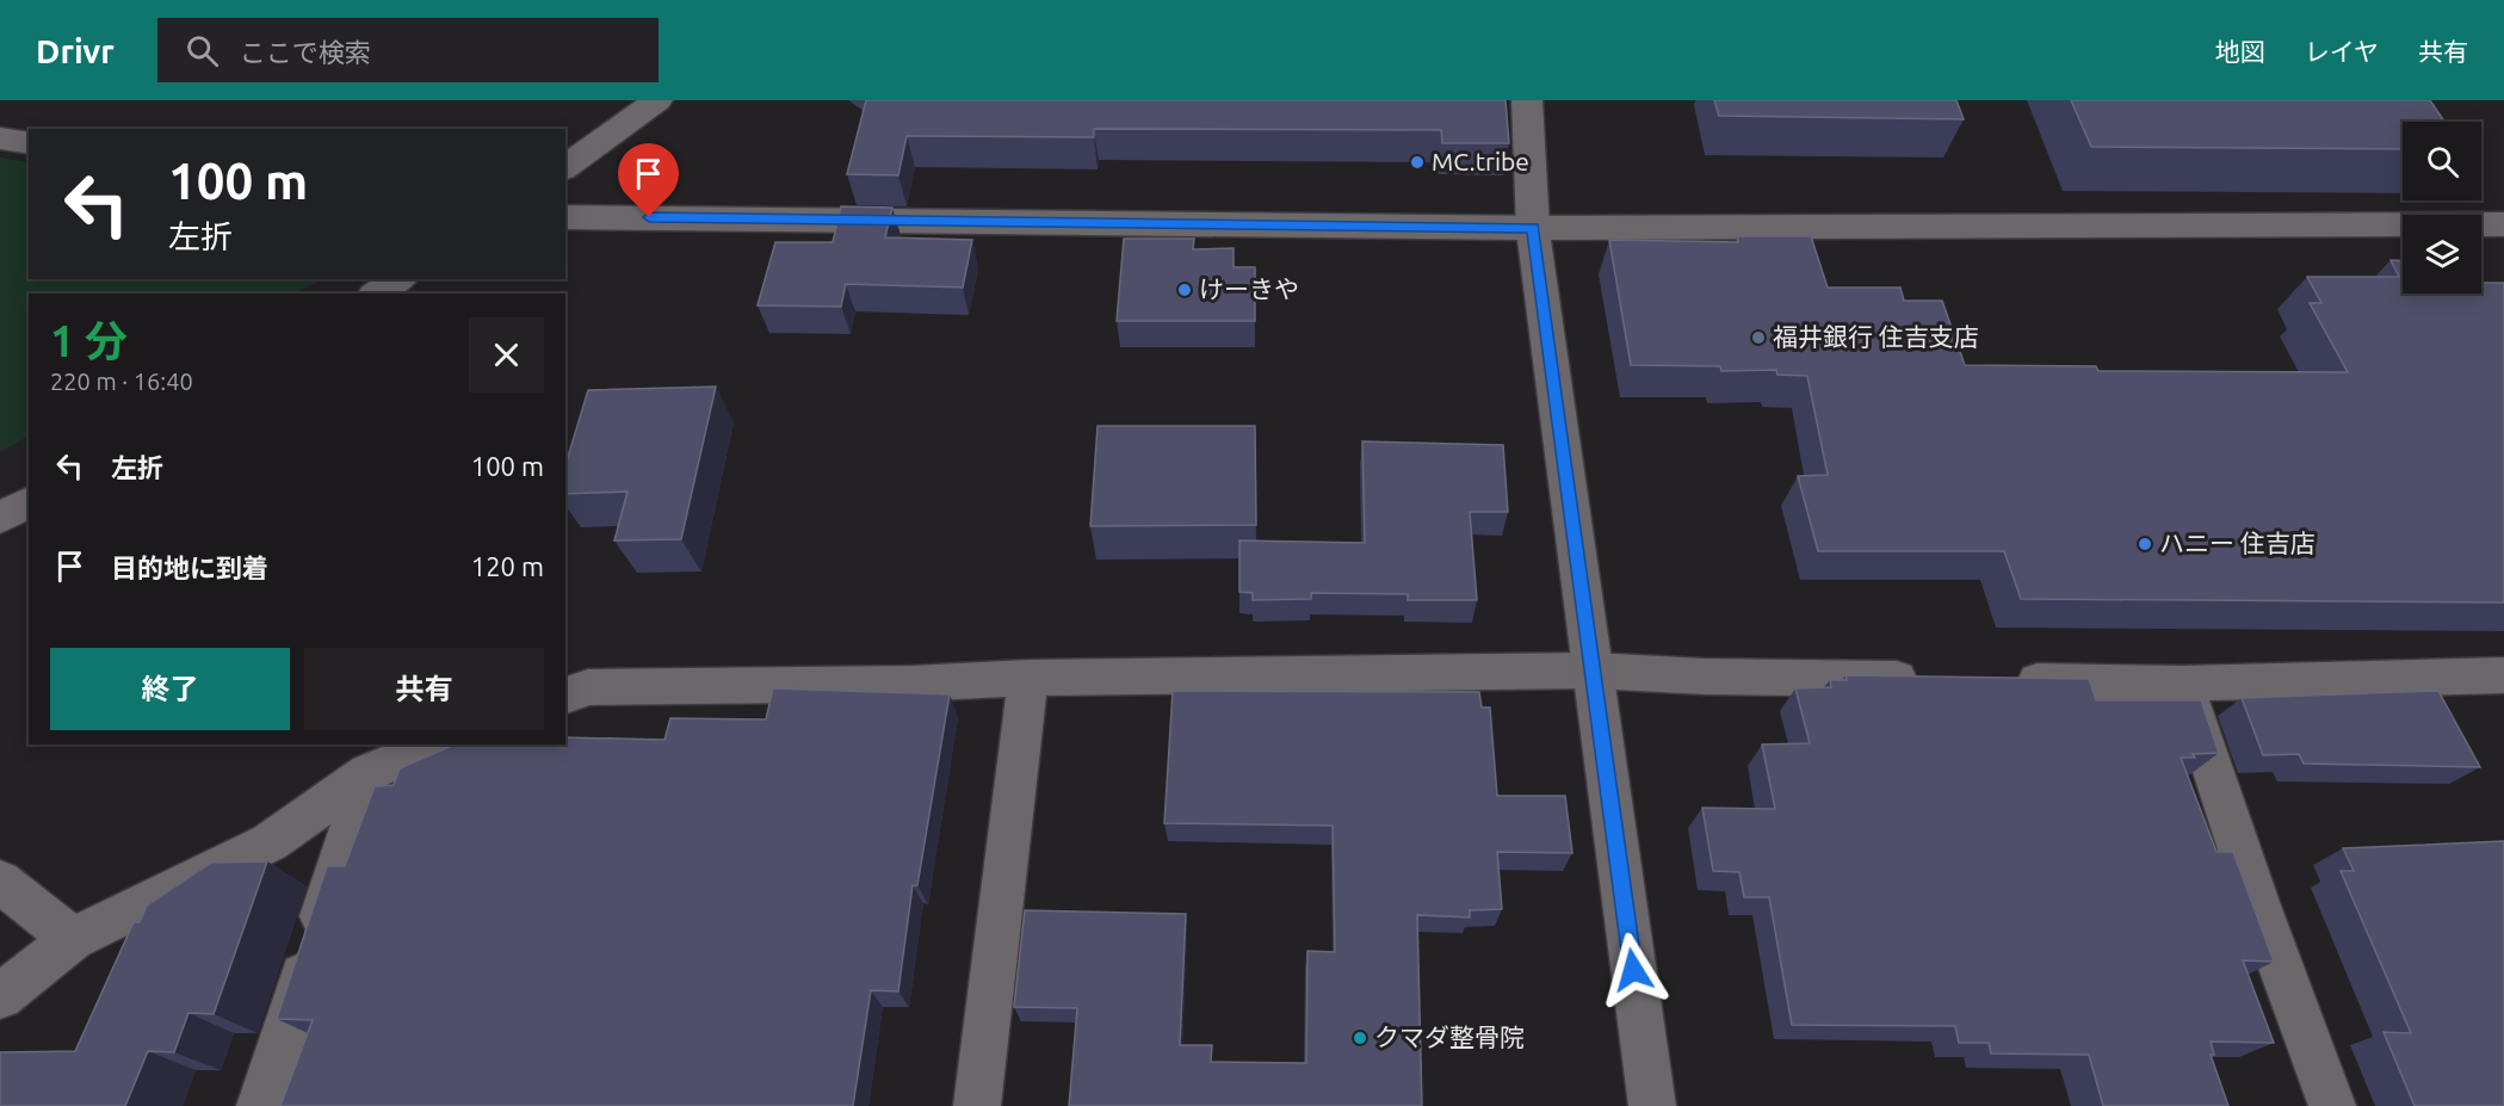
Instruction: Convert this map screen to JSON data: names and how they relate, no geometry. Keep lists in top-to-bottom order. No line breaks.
{"places":["MC.tribe","けーきや","福井銀行 住吉支店","ハニー 住吉店","クマダ整骨院"],"page":{"header":"Drivr","search":"ここで検索","nav":["地図","レイヤ","共有"],"turn":["100 m","左折"],"heading":["1 分","220 m · 16:40"],"list":[{"name":"左折","value":"100 m"},{"name":"目的地に到着","value":"120 m"}],"buttons":["終了","共有"]}}
